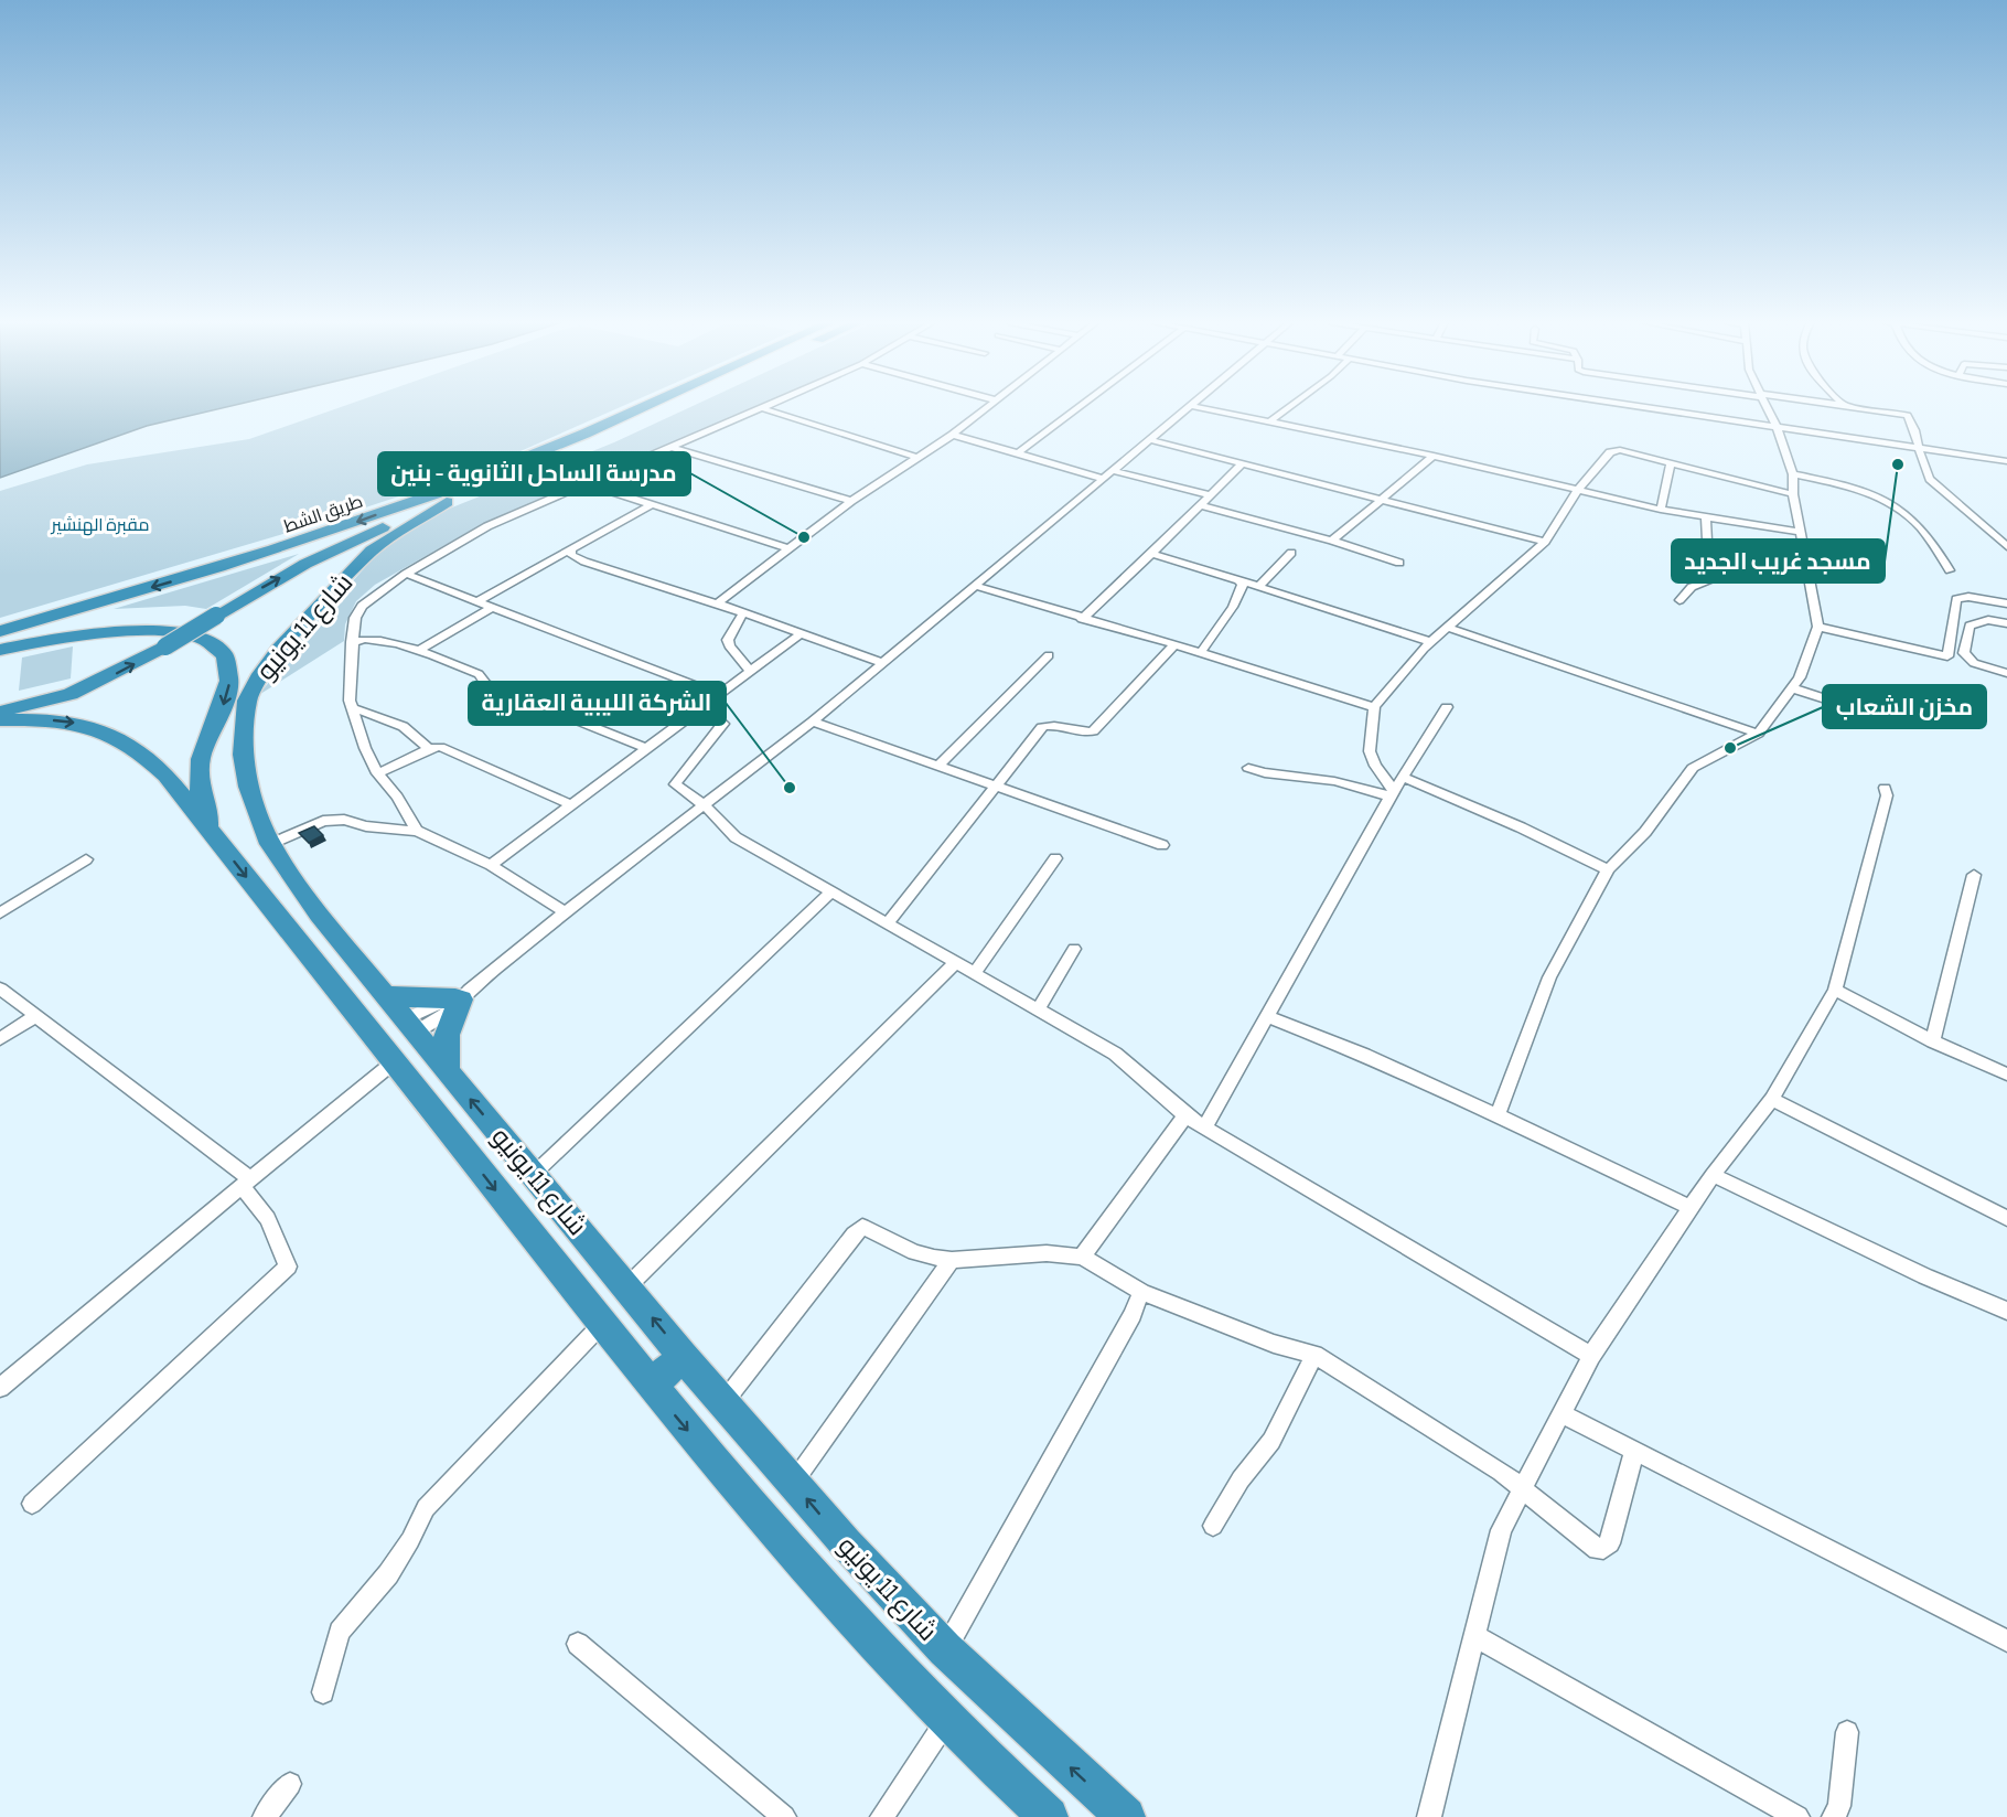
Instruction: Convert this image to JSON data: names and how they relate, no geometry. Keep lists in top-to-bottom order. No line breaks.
{"streets":{"highway":["طريق الشط","شارع 11 يونيو"]},"crossings":[["طريق الشط","شارع 11 يونيو"]],"parks":["مقبرة الهنشير"],"places":["مسجد غريب الجديد","مدرسة الساحل الثانوية - بنين","مخزن الشعاب","الشركة الليبية العقارية"]}
